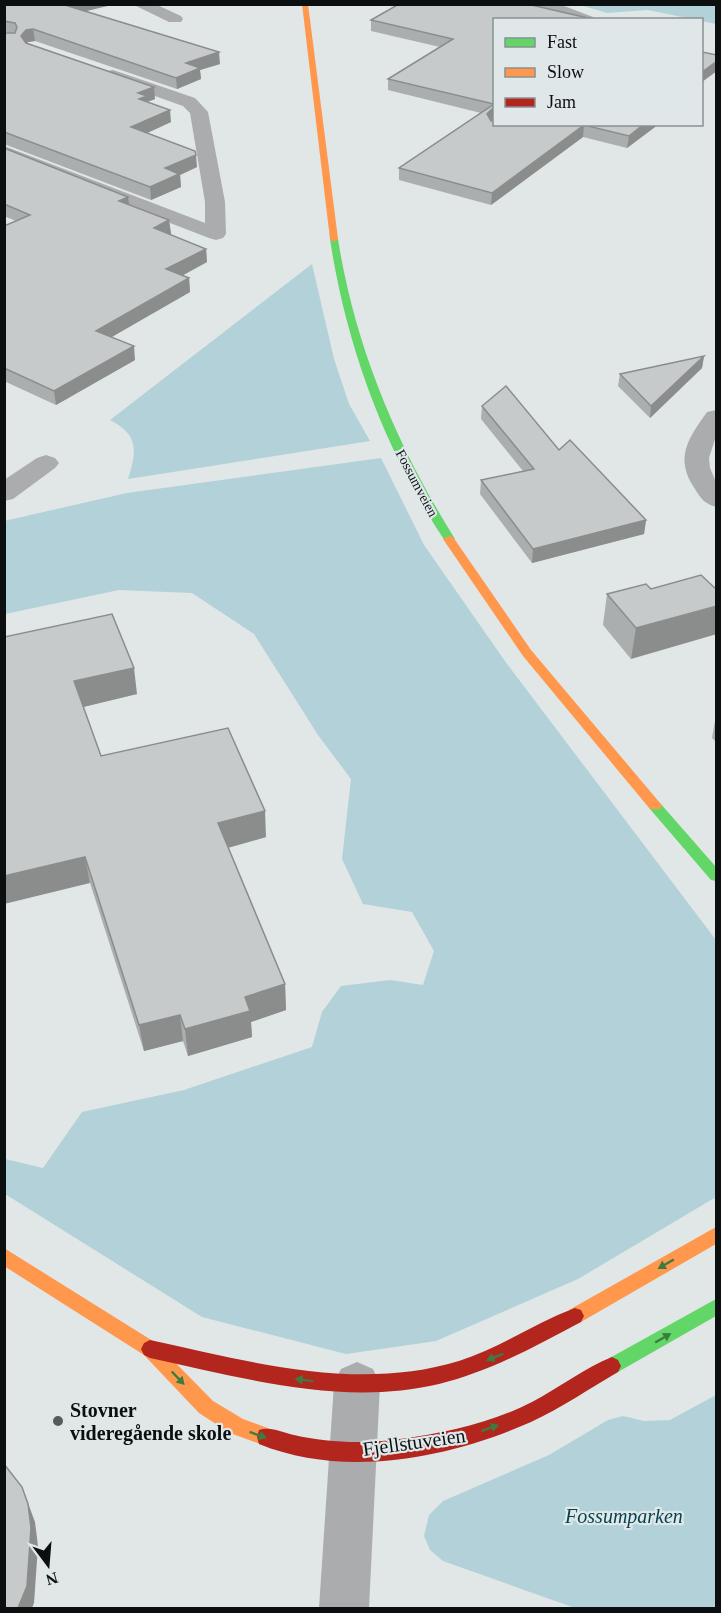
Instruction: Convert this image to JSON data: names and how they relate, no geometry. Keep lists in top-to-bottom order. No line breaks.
{"streets":{"street":["Fossumveien","Fjellstuveien"]},"parks":["Fossumparken"],"places":["Stovner videregående skole"],"legend":["Fast","Slow","Jam"],"north":"bottom"}
